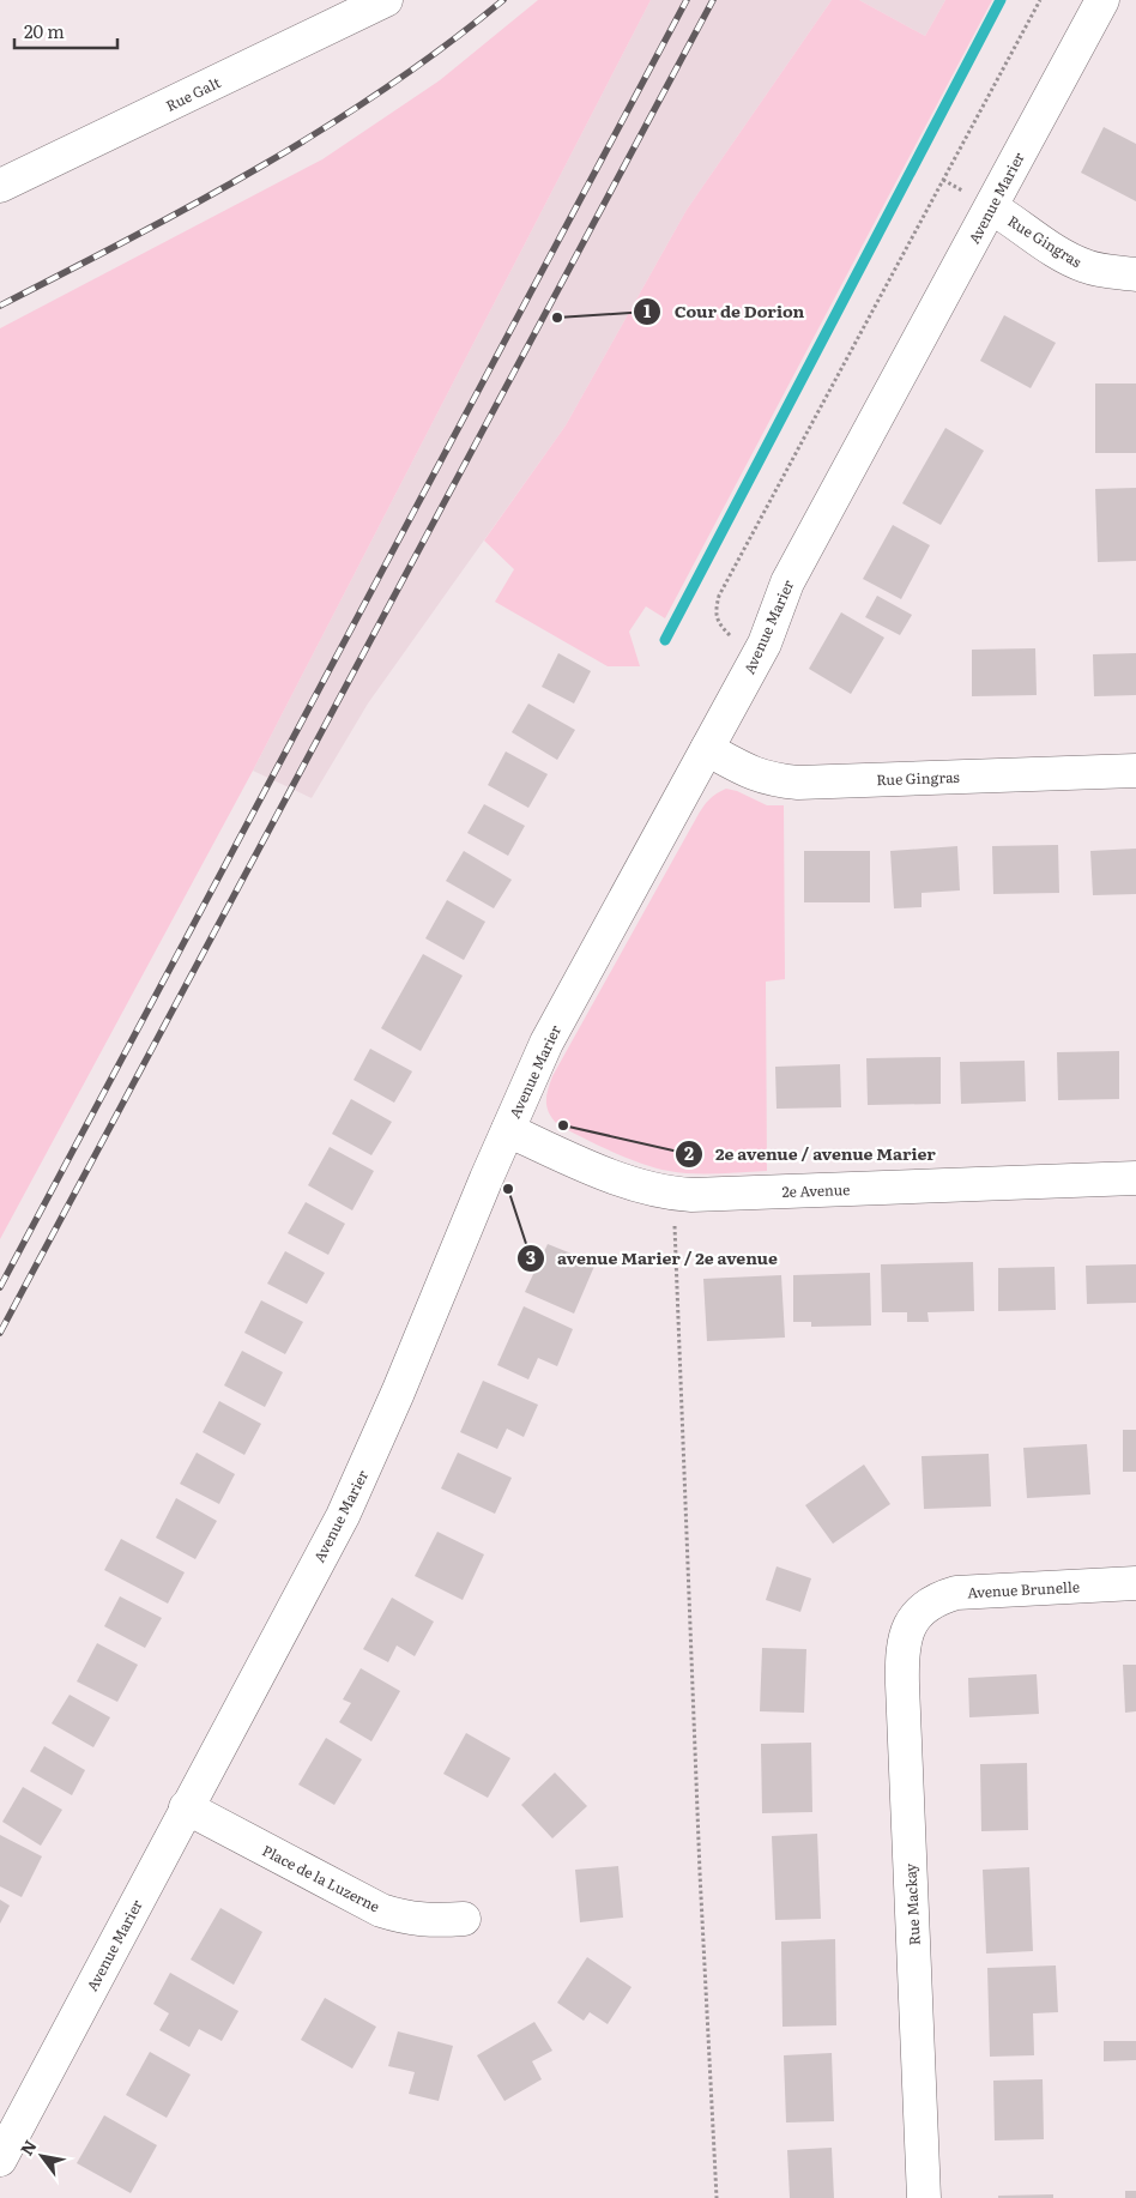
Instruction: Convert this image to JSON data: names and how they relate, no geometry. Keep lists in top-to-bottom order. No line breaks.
{"streets":{"street":["Rue Galt","Avenue Marier","Rue Gingras","2e Avenue","Avenue Brunelle","Place de la Luzerne","Rue Mackay"]},"crossings":[["Avenue Marier","Rue Gingras"],["Avenue Marier","2e Avenue"],["Avenue Marier","Place de la Luzerne"],["Avenue Brunelle","Rue Mackay"]],"places":["Cour de Dorion","2e avenue / avenue Marier","avenue Marier / 2e avenue"],"scale_bar":"20 m","north":"top left"}
